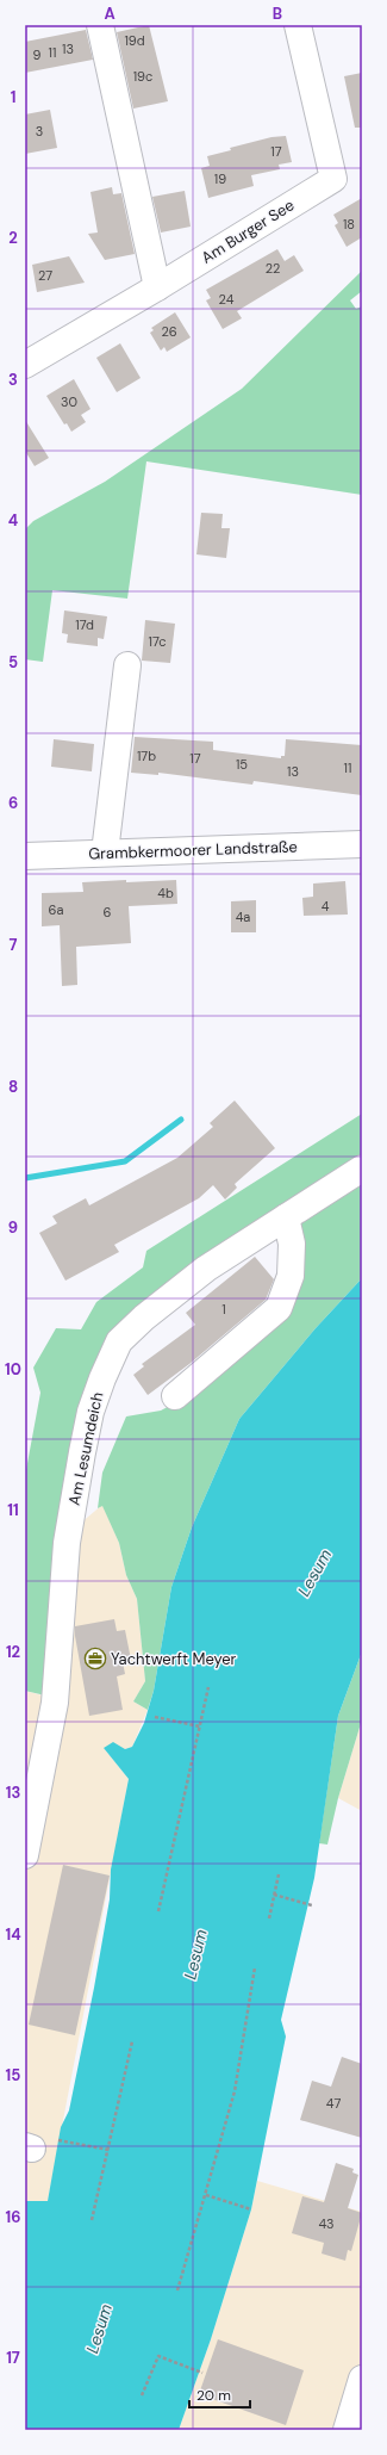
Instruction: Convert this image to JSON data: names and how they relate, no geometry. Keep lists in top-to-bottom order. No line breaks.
{"streets":{"street":["Am Burger See","Grambkermoorer Landstraße","Am Lesumdeich"]},"water":["Lesum"],"places":{"office":["Yachtwerft Meyer"]},"house_numbers":["19d","13","11","9","19c","3","17","19","18","22","27","24","26","30","17d","17c","17b","17","15","11","13","4b","4","6a","6","4a","1","47","43"],"scale_bar":"20 m","grid":{"columns":["A","B"],"rows":["1","2","3","4","5","6","7","8","9","10","11","12","13","14","15","16","17"]}}
